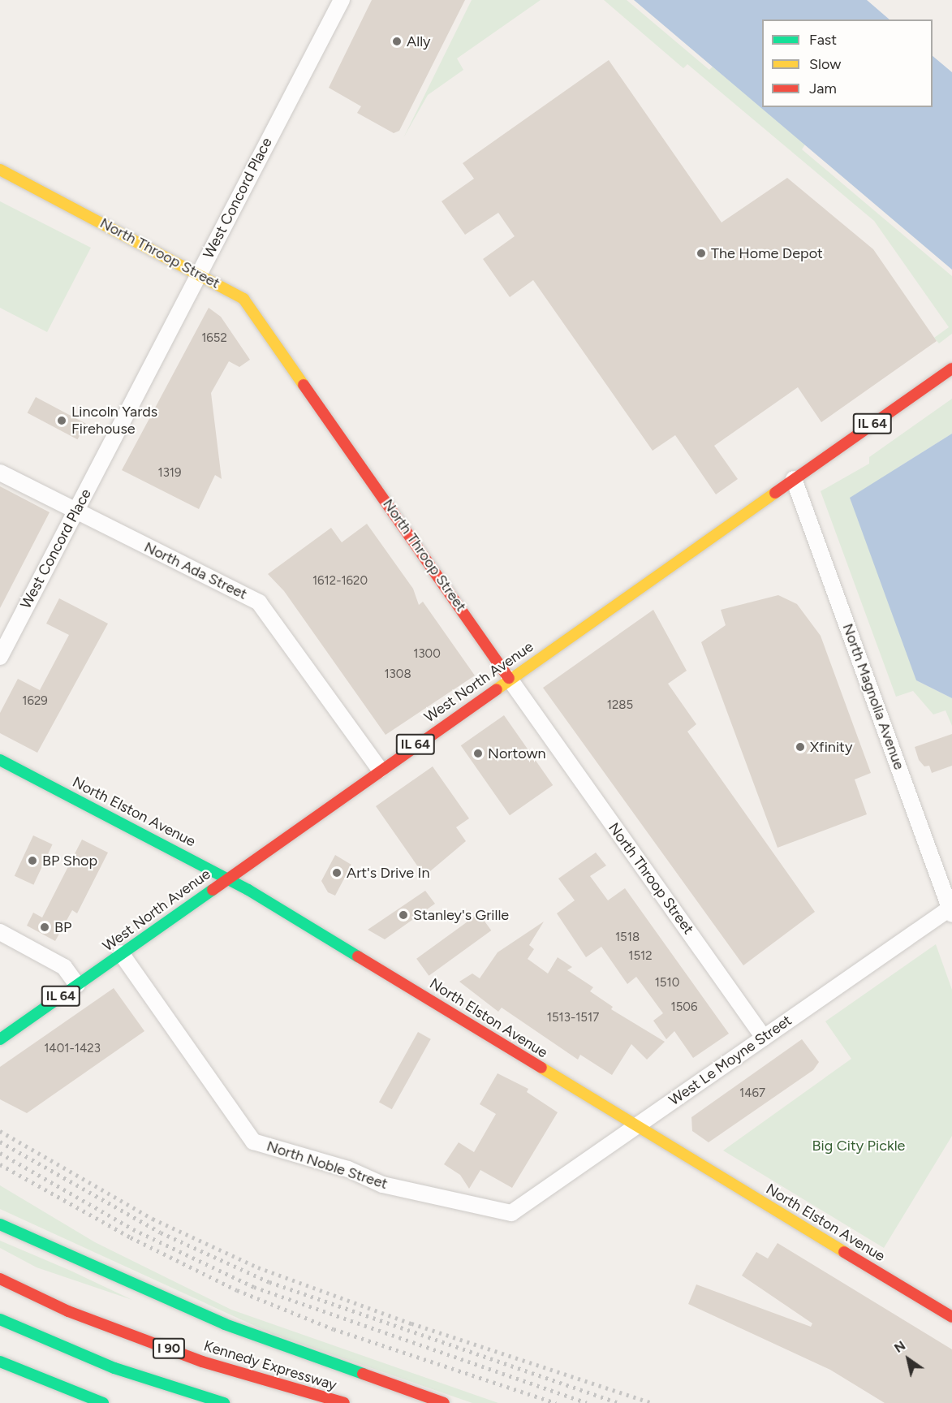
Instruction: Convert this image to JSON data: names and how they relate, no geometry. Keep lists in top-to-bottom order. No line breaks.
{"streets":{"main road":["North Throop Street","IL 64","West North Avenue","North Elston Avenue","I 90","Kennedy Expressway"],"street":["West Concord Place","North Ada Street","North Magnolia Avenue","West Le Moyne Street","North Noble Street"]},"crossings":[["West Concord Place","North Throop Street"],["West Concord Place","North Ada Street"],["North Throop Street","West North Avenue"],["North Throop Street","West Le Moyne Street"],["North Ada Street","West North Avenue"],["West North Avenue","North Magnolia Avenue"],["West North Avenue","North Elston Avenue"],["West North Avenue","North Noble Street"],["North Magnolia Avenue","West Le Moyne Street"],["North Elston Avenue","West Le Moyne Street"],["West Le Moyne Street","North Noble Street"]],"parks":["Big City Pickle"],"places":["Ally","The Home Depot","Lincoln Yards Firehouse","Xfinity","Nortown","BP Shop","Art's Drive In","Stanley's Grille","BP"],"house_numbers":["1652","1319","1612-1620","1300","1308","1629","1285","1518","1512","1510","1506","1513-1517","1401-1423","1467"],"legend":["Fast","Slow","Jam"],"north":"top left"}
